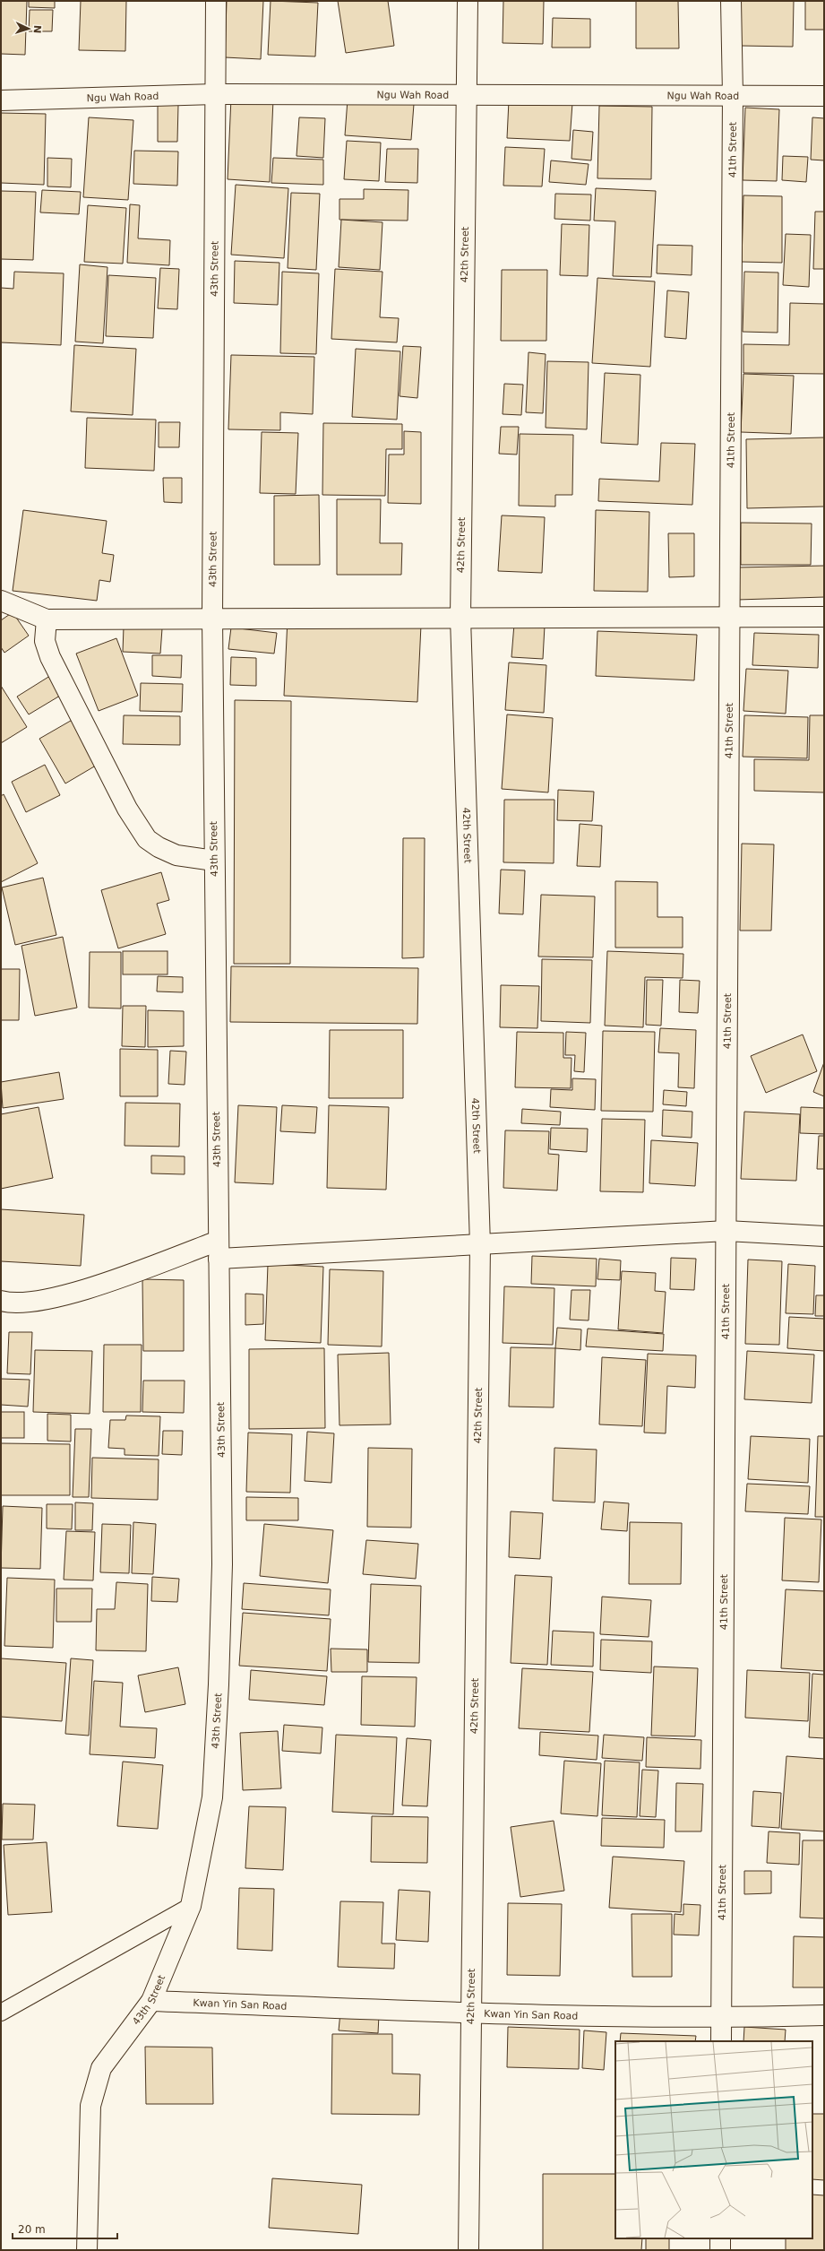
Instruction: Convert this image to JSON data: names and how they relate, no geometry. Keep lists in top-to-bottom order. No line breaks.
{"streets":{"street":["Ngu Wah Road","41th Street","42th Street","43th Street","Kwan Yin San Road"]},"crossings":[["Ngu Wah Road","41th Street"],["Ngu Wah Road","42th Street"],["Ngu Wah Road","43th Street"],["41th Street","Kwan Yin San Road"],["42th Street","Kwan Yin San Road"],["43th Street","Kwan Yin San Road"]],"scale_bar":"20 m","north":"right"}
